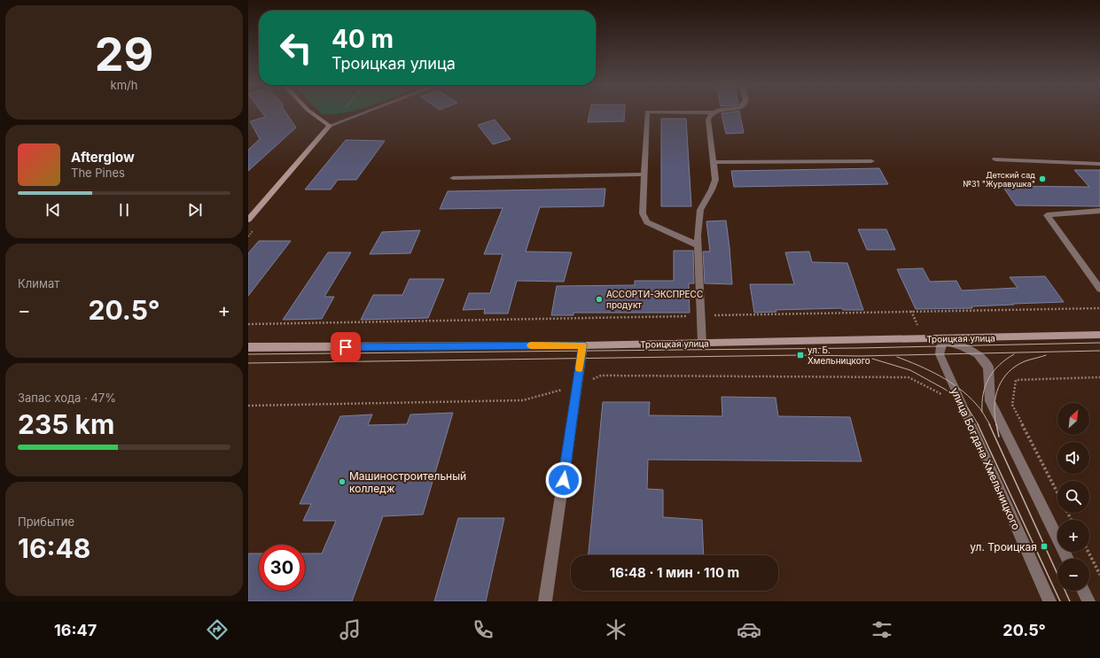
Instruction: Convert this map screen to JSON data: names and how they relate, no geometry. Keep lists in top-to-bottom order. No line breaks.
{"streets":{"street":["Троицкая улица","улица Богдана Хмельницкого"]},"places":{"other":["Детский сад №31 \"Журавушка\"","АССОРТИ-ЭКСПРЕСС продукт","Машиностроительный колледж"],"transit":["ул. Б. Хмельницкого","ул. Троицкая"]},"north":"top right","page":{"tile":[["29","km/h"],"Климат",["Запас хода · 47%","235 km"],["Прибытие","16:48"]],"turn":["40 m","Троицкая улица"],"song":["Afterglow","The Pines"],"heat":["−","20.5°","+"],"map_buttons":["+","−"],"limit":"30","trip":"16:48 · 1 мин · 110 m","tabs":["16:47","20.5°"]}}
